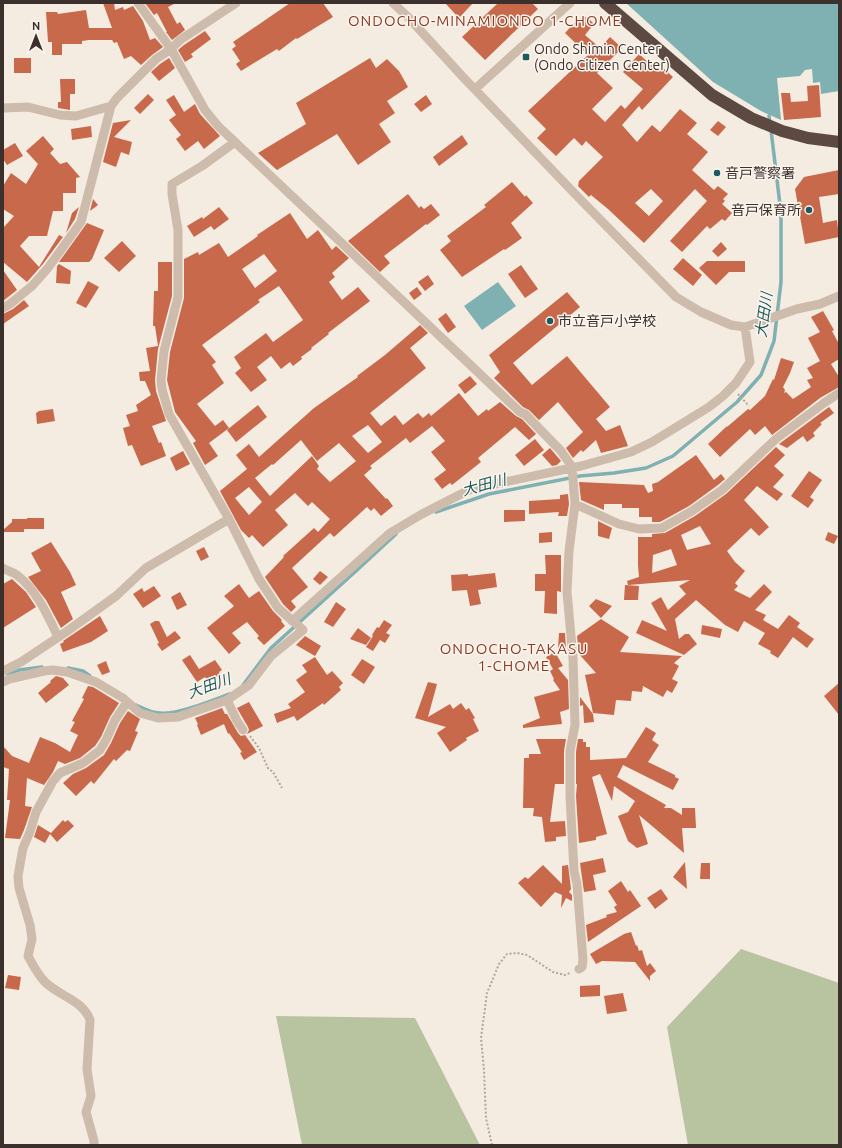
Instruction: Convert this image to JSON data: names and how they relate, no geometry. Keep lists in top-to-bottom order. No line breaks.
{"districts":["ONDOCHO-MINAMIONDO 1-CHOME","ONDOCHO-TAKASU 1-CHOME"],"water":["大田川"],"places":{"transit":["Ondo Shimin Center (Ondo Citizen Center)"],"other":["音戸警察署","音戸保育所","市立音戸小学校"]},"north":"top"}
